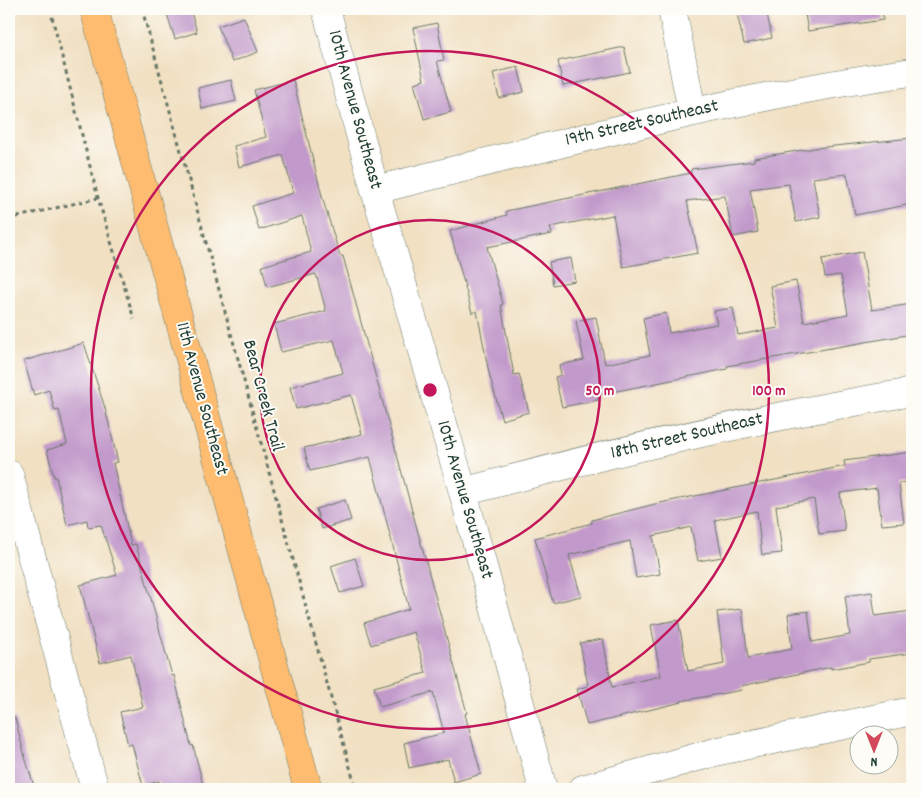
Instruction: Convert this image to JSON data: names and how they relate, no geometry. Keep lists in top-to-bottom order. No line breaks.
{"streets":{"main road":["11th Avenue Southeast"],"street":["10th Avenue Southeast","19th Street Southeast","18th Street Southeast"],"path":["Bear Creek Trail"]},"crossings":[["10th Avenue Southeast","19th Street Southeast"],["10th Avenue Southeast","18th Street Southeast"]],"north":"bottom","rings":["50 m","100 m"]}
